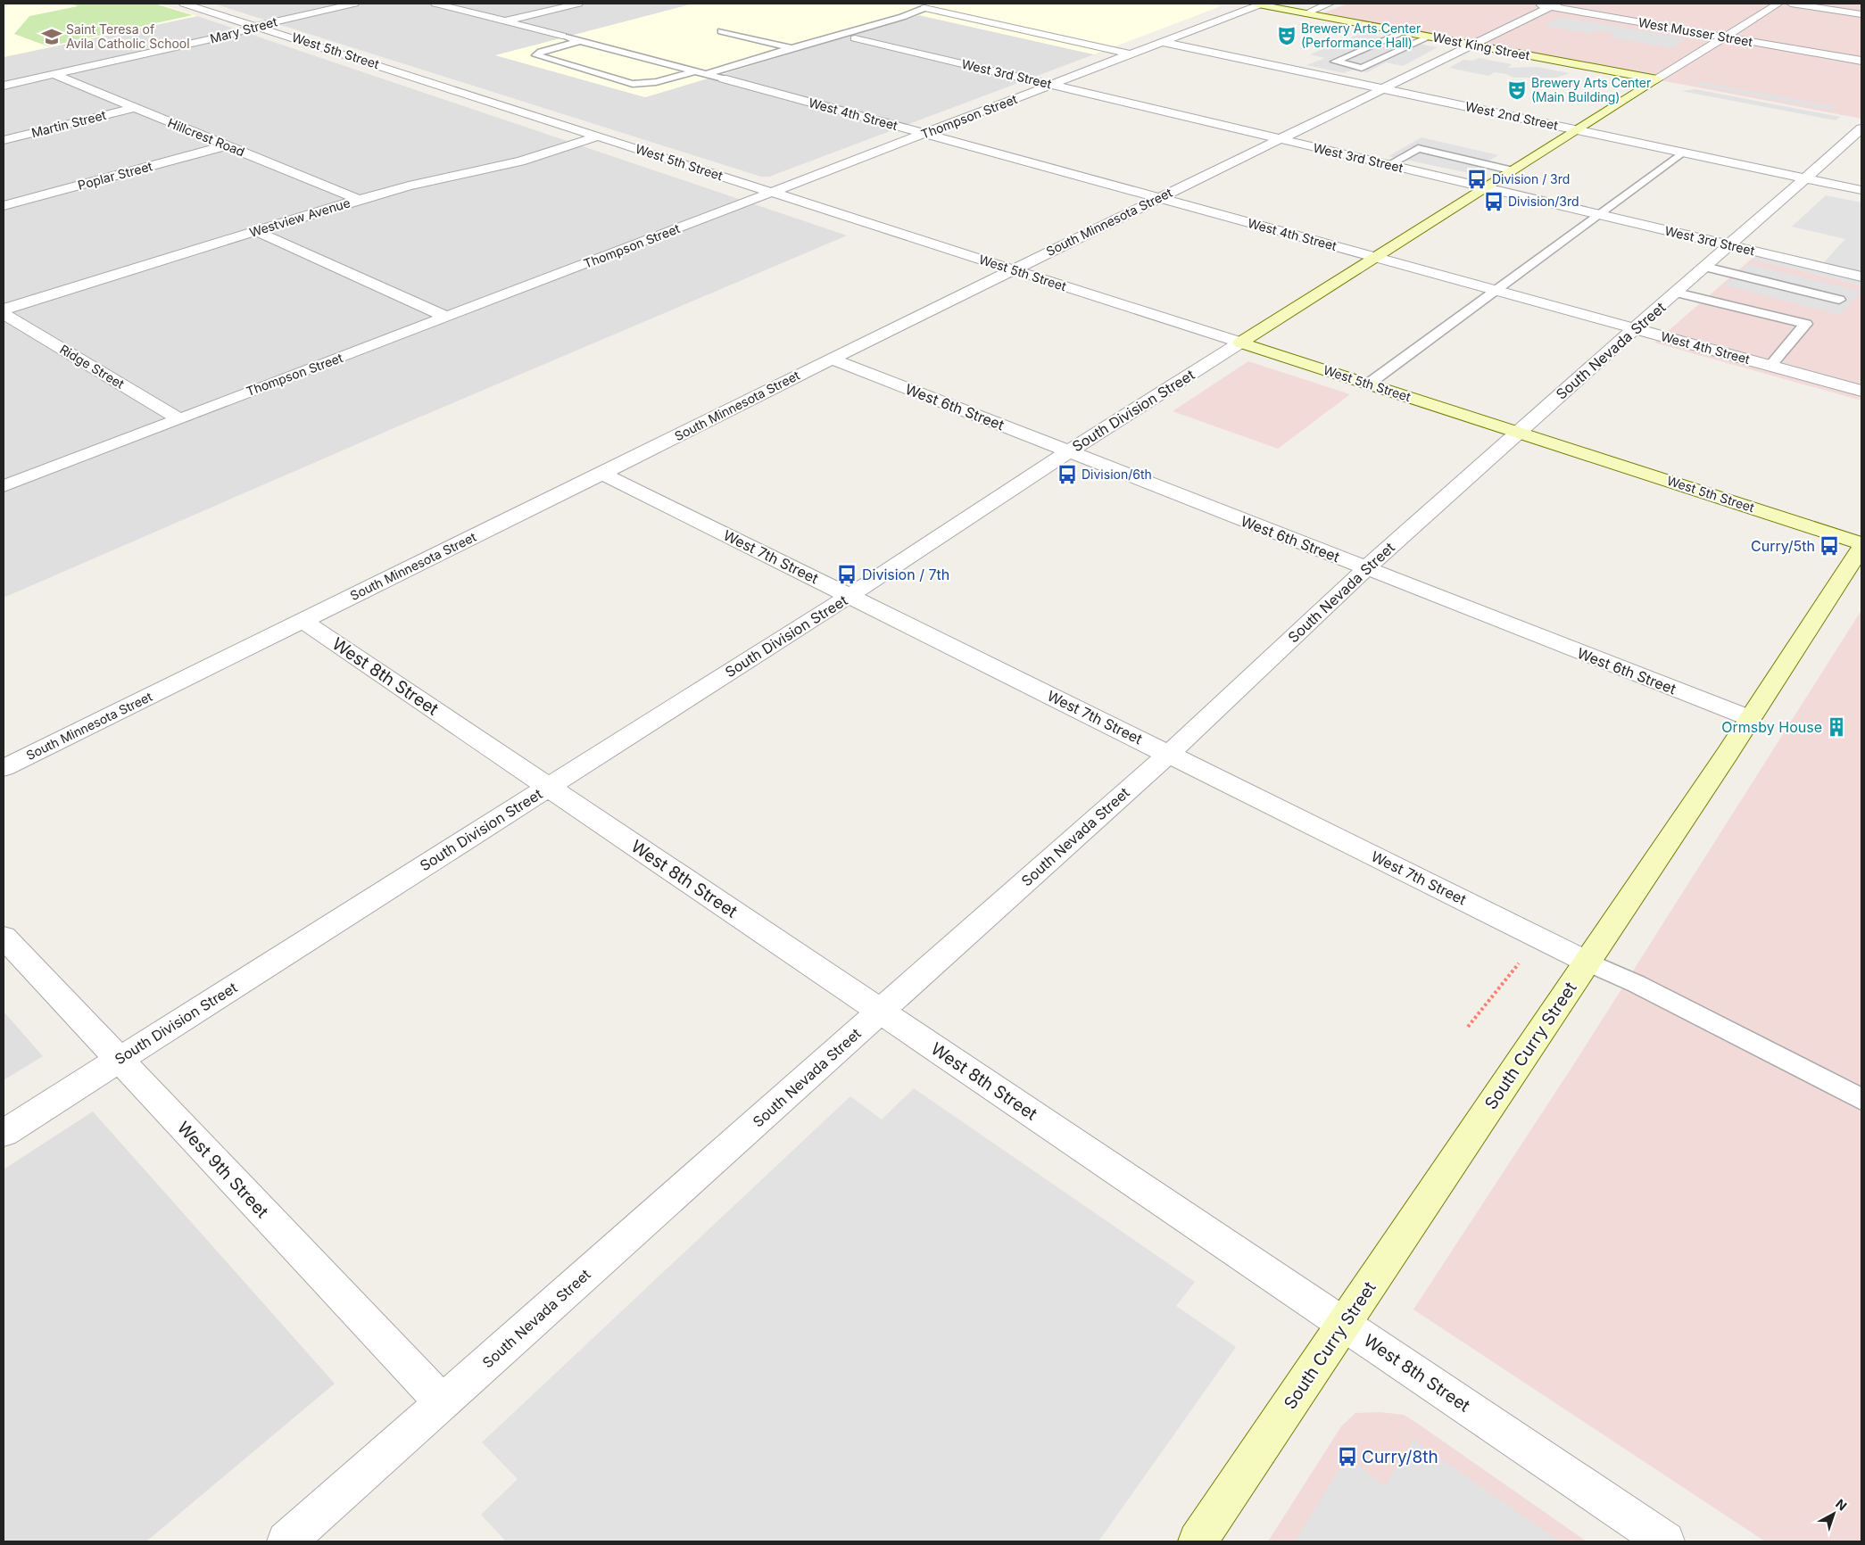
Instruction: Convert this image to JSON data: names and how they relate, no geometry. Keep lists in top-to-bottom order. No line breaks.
{"streets":{"street":["Mary Street","West Musser Street","West King Street","West 5th Street","West 3rd Street","West 4th Street","West 2nd Street","Thompson Street","Martin Street","Hillcrest Road","Poplar Street","Westview Avenue","South Minnesota Street","South Nevada Street","Ridge Street","West 6th Street","South Division Street","West 7th Street","West 8th Street","South Curry Street","West 9th Street"]},"crossings":[["Mary Street","West 5th Street"],["Mary Street","Hillcrest Road"],["West Musser Street","South Minnesota Street"],["West King Street","Thompson Street"],["West King Street","South Minnesota Street"],["West King Street","South Division Street"],["West 5th Street","Thompson Street"],["West 5th Street","Westview Avenue"],["West 5th Street","South Minnesota Street"],["West 5th Street","South Nevada Street"],["West 5th Street","South Division Street"],["West 3rd Street","Thompson Street"],["West 3rd Street","South Minnesota Street"],["West 3rd Street","South Nevada Street"],["West 3rd Street","South Division Street"],["West 4th Street","Thompson Street"],["West 4th Street","South Minnesota Street"],["West 4th Street","South Nevada Street"],["West 4th Street","South Division Street"],["West 2nd Street","Thompson Street"],["West 2nd Street","South Minnesota Street"],["West 2nd Street","South Nevada Street"],["West 2nd Street","South Division Street"],["Thompson Street","Ridge Street"],["Martin Street","Hillcrest Road"],["Hillcrest Road","Poplar Street"],["Hillcrest Road","Westview Avenue"],["South Minnesota Street","West 6th Street"],["South Minnesota Street","West 7th Street"],["South Minnesota Street","West 8th Street"],["South Nevada Street","West 6th Street"],["South Nevada Street","West 7th Street"],["South Nevada Street","West 8th Street"],["South Nevada Street","West 9th Street"],["West 6th Street","South Division Street"],["West 6th Street","South Curry Street"],["South Division Street","West 7th Street"],["South Division Street","West 8th Street"],["South Division Street","West 9th Street"],["West 7th Street","South Curry Street"],["West 8th Street","South Curry Street"]],"places":{"theatre":["Brewery Arts Center (Performance Hall)","Brewery Arts Center (Main Building)"],"school or university":["Saint Teresa of Avila Catholic School"],"bus stop":["Division / 3rd","Division/3rd","Division/6th","Curry/5th","Division / 7th","Curry/8th"],"building":["Ormsby House"]},"north":"top right"}
